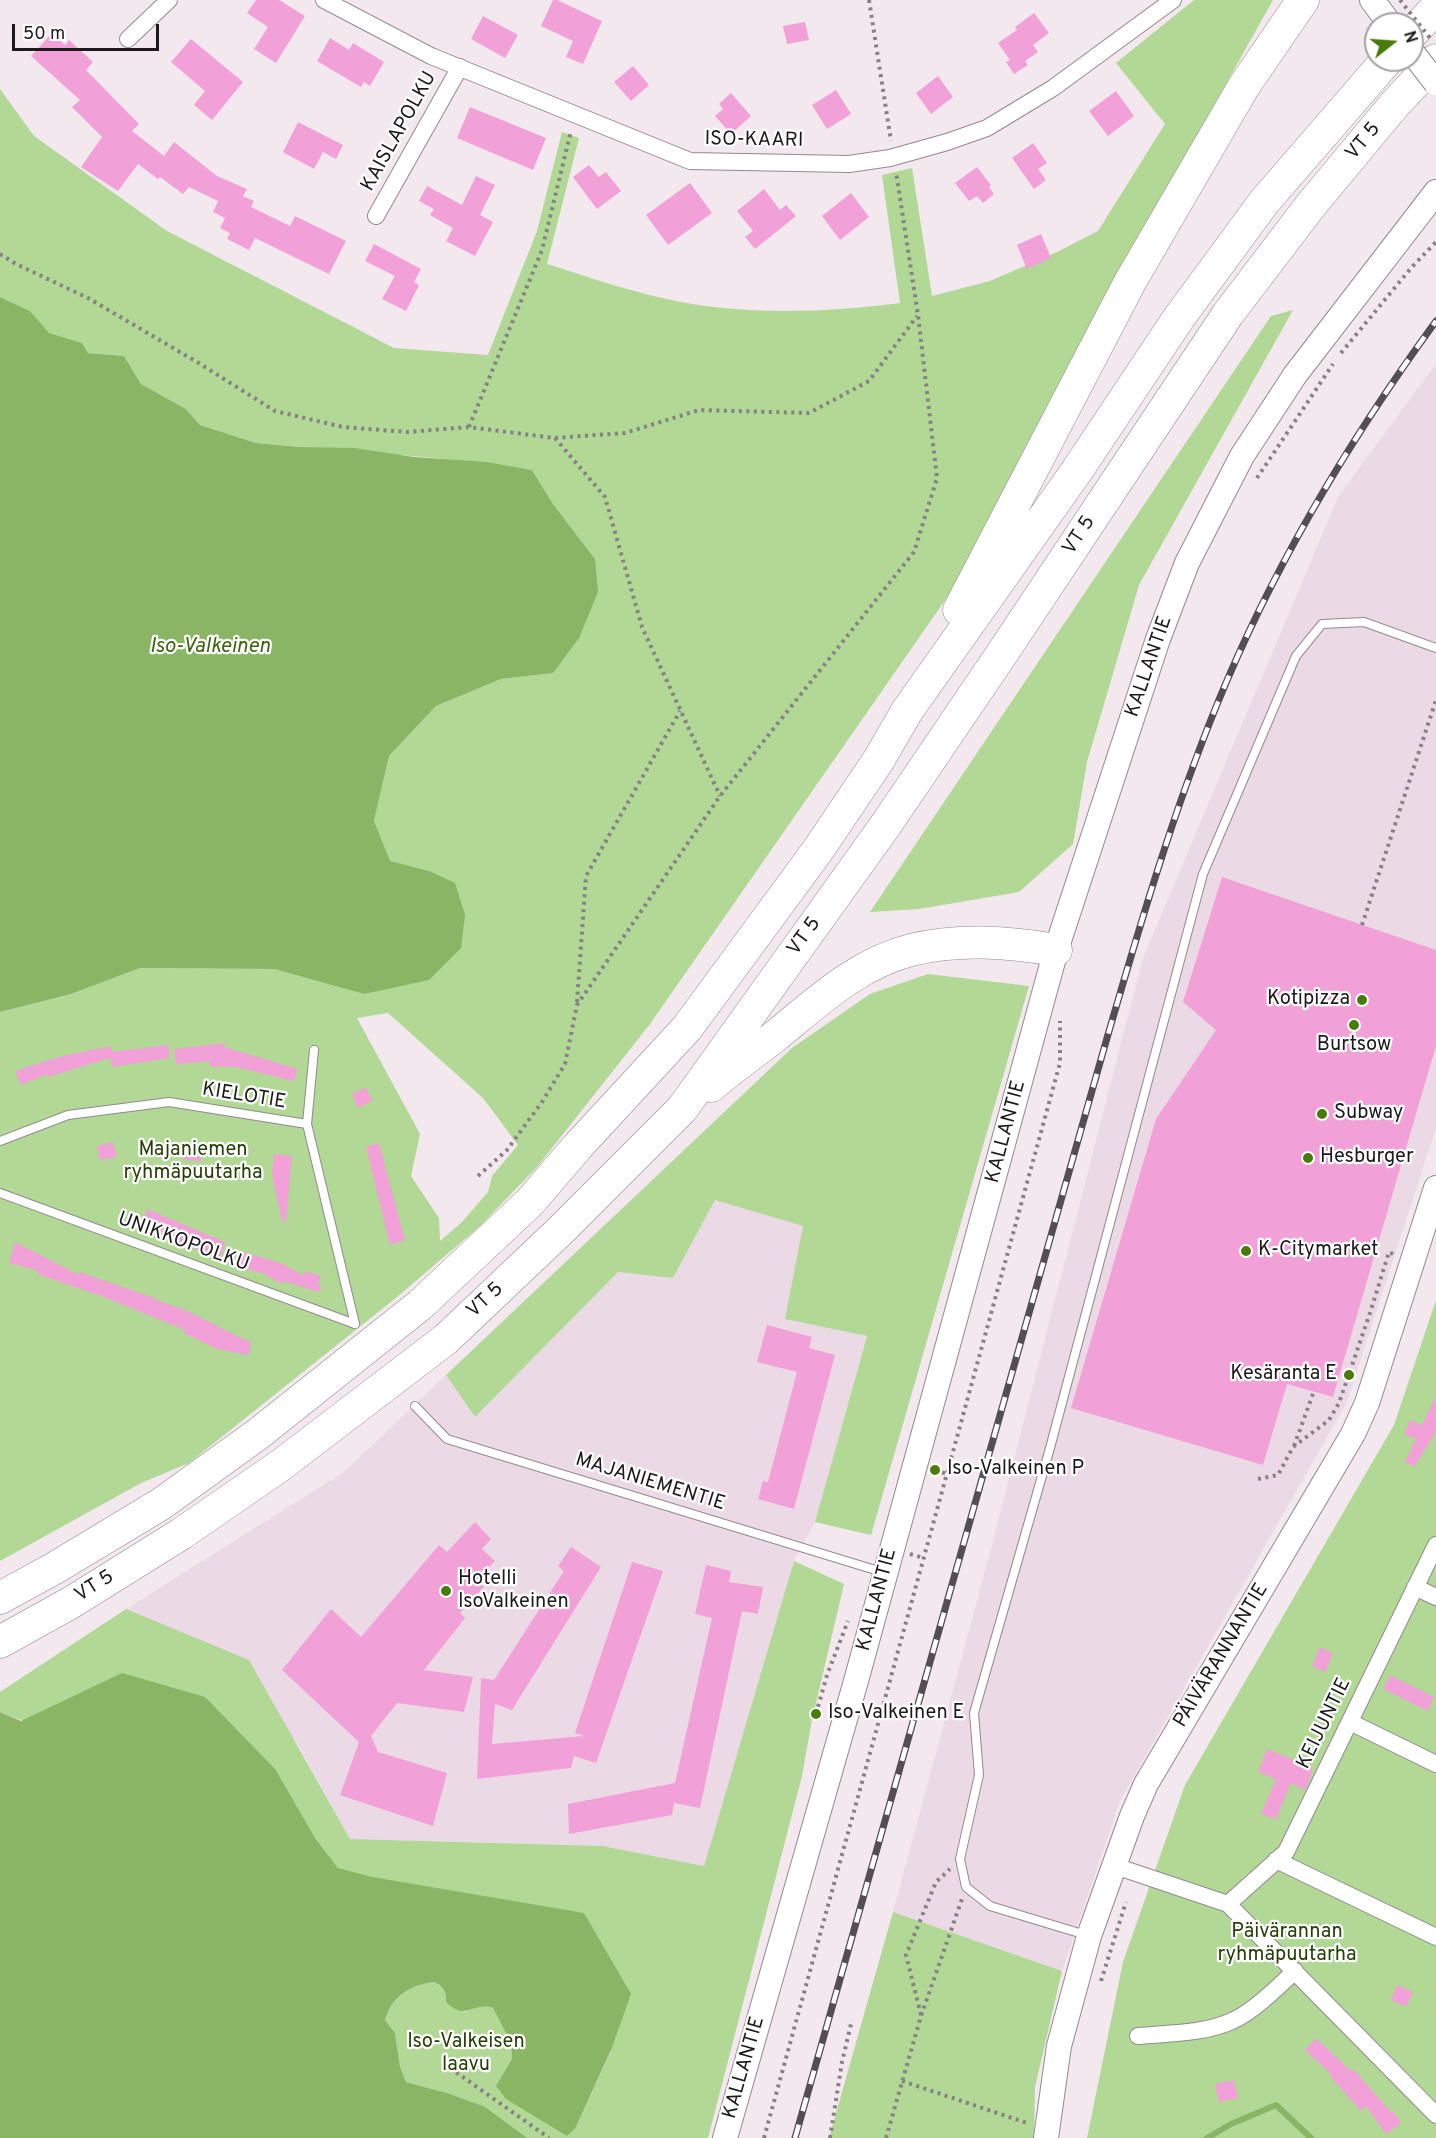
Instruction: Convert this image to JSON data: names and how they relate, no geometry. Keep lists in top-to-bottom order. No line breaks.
{"streets":{"highway":["VT 5"],"main road":["KALLANTIE","PÄIVÄRANNANTIE"],"street":["KAISLAPOLKU","ISO-KAARI","KEIJUNTIE"],"lane":["KIELOTIE","UNIKKOPOLKU","MAJANIEMENTIE"]},"crossings":[["KAISLAPOLKU","ISO-KAARI"],["KALLANTIE","MAJANIEMENTIE"],["KIELOTIE","UNIKKOPOLKU"]],"water":["Iso-Valkeinen"],"parks":["Majaniemen ryhmäpuutarha","Päivärannan ryhmäpuutarha","Iso-Valkeisen laavu"],"places":["Kotipizza","Burtsow","Subway","Hesburger","K-Citymarket","Kesäranta E","Iso-Valkeinen P","Hotelli IsoValkeinen","Iso-Valkeinen E"],"scale_bar":"50 m","north":"right"}
